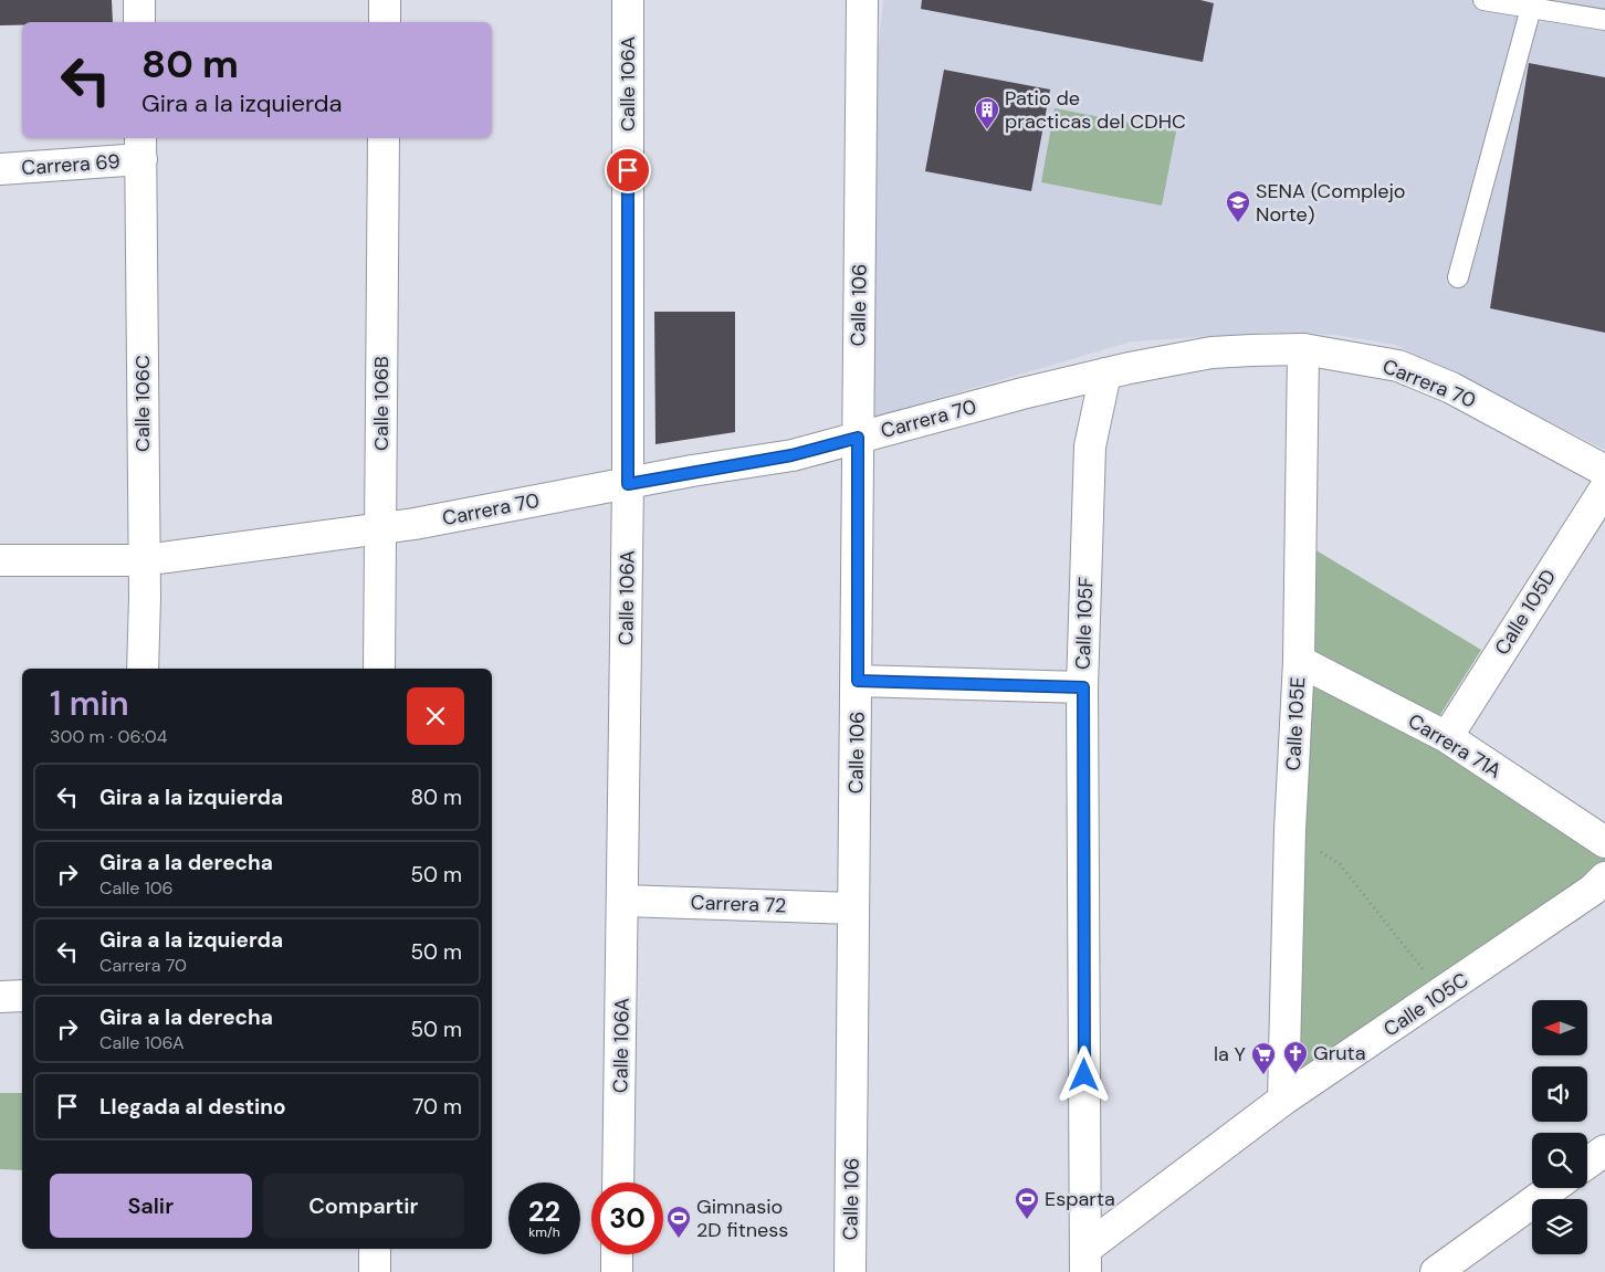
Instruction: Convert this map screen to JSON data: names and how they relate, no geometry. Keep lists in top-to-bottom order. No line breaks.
{"streets":{"street":["Calle 106A","Carrera 69","Calle 106","Carrera 70","Calle 106C","Calle 106B","Calle 105D","Calle 105F","Calle 105E","Carrera 71A","Carrera 72","Calle 105C"]},"crossings":[["Calle 106A","Carrera 70"],["Calle 106A","Carrera 72"],["Carrera 69","Calle 106C"],["Calle 106","Carrera 70"],["Calle 106","Carrera 72"],["Carrera 70","Calle 106C"],["Carrera 70","Calle 106B"],["Carrera 70","Calle 105F"],["Carrera 70","Calle 105E"],["Calle 105D","Carrera 71A"],["Calle 105F","Calle 105C"],["Calle 105E","Carrera 71A"],["Calle 105E","Calle 105C"]],"places":{"building":["Patio de practicas del CDHC"],"school or university":["SENA (Complejo Norte)"],"church":["Gruta"],"supermarket":["la Y"],"sports":["Esparta","Gimnasio 2D fitness"]},"north":"left","page":{"turn":["80 m","Gira a la izquierda"],"heading":["1 min","300 m · 06:04"],"list":[{"name":"Gira a la izquierda","value":"80 m"},{"name":"Gira a la derecha","note":"Calle 106","value":"50 m"},{"name":"Gira a la izquierda","note":"Carrera 70","value":"50 m"},{"name":"Gira a la derecha","note":"Calle 106A","value":"50 m"},{"name":"Llegada al destino","value":"70 m"}],"buttons":["Salir","Compartir"],"speed":"22 km/h","limit":"30"}}
